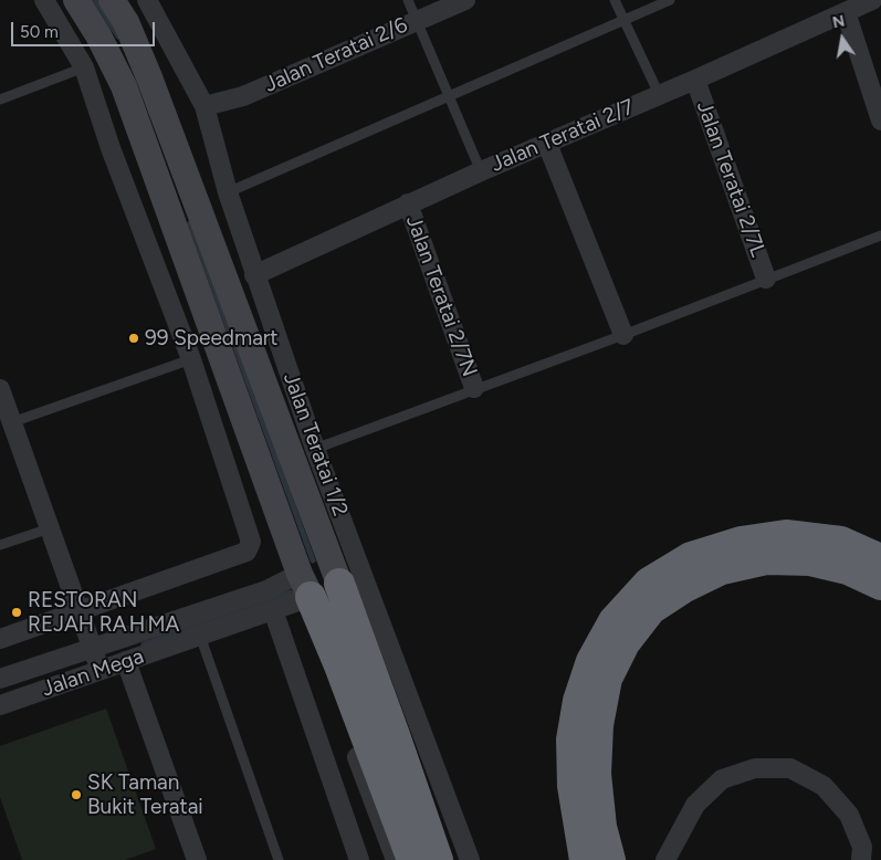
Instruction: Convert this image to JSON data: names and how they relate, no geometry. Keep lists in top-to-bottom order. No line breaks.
{"streets":{"main road":["Jalan Teratai 1/2"],"street":["Jalan Teratai 2/6","Jalan Teratai 2/7","Jalan Teratai 2/7L","Jalan Teratai 2/7N","Jalan Mega"]},"crossings":[["Jalan Teratai 2/6","Jalan Teratai 1/2"],["Jalan Teratai 2/7","Jalan Teratai 2/7L"],["Jalan Teratai 2/7","Jalan Teratai 2/7N"],["Jalan Teratai 2/7","Jalan Teratai 1/2"]],"places":["99 Speedmart","RESTORAN REJAH RAＨMA","SK Taman Bukit Teratai"],"scale_bar":"50 m","north":"top"}
